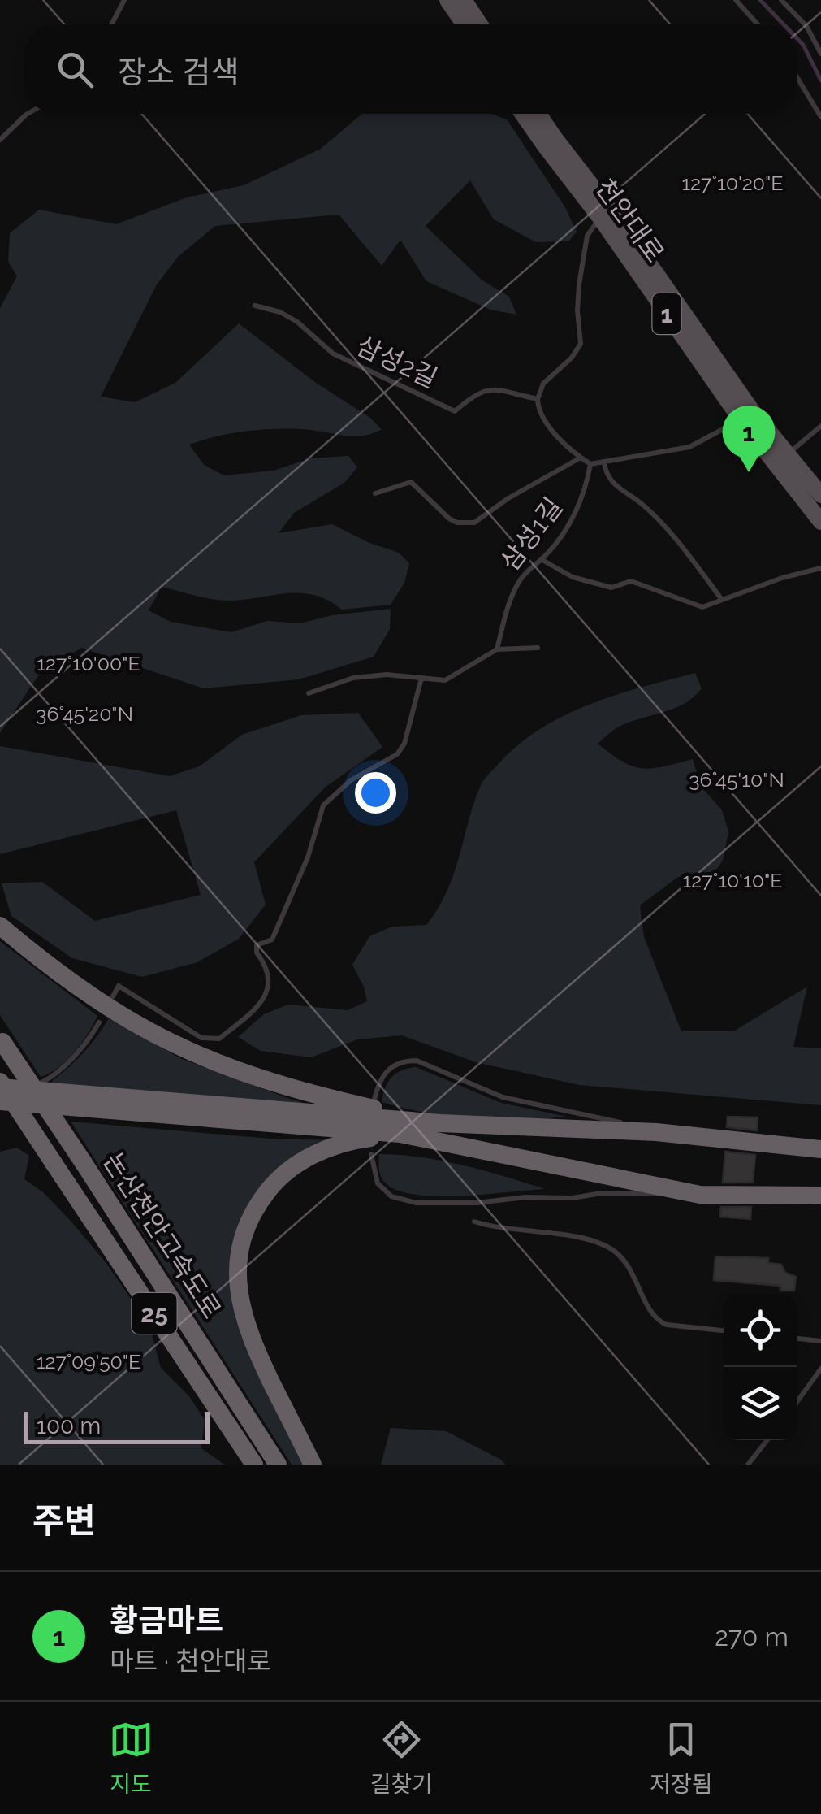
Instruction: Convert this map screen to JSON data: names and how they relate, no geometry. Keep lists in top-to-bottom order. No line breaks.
{"streets":{"highway":["논산천안고속도로","25"],"main road":["천안대로","1"],"lane":["삼성2길","삼성1길"]},"scale_bar":"100 m","page":{"search":"장소 검색","pins":"1","scale":"100 m","heading":"주변","list":[{"mark":"1","name":"황금마트","note":"마트 · 천안대로","value":"270 m"}],"nav":["지도","길찾기","저장됨"]},"coordinates":["127°10'20\"E","127°10'00\"E","36°45'20\"N","36°45'10\"N","127°10'10\"E","127°09'50\"E"]}
